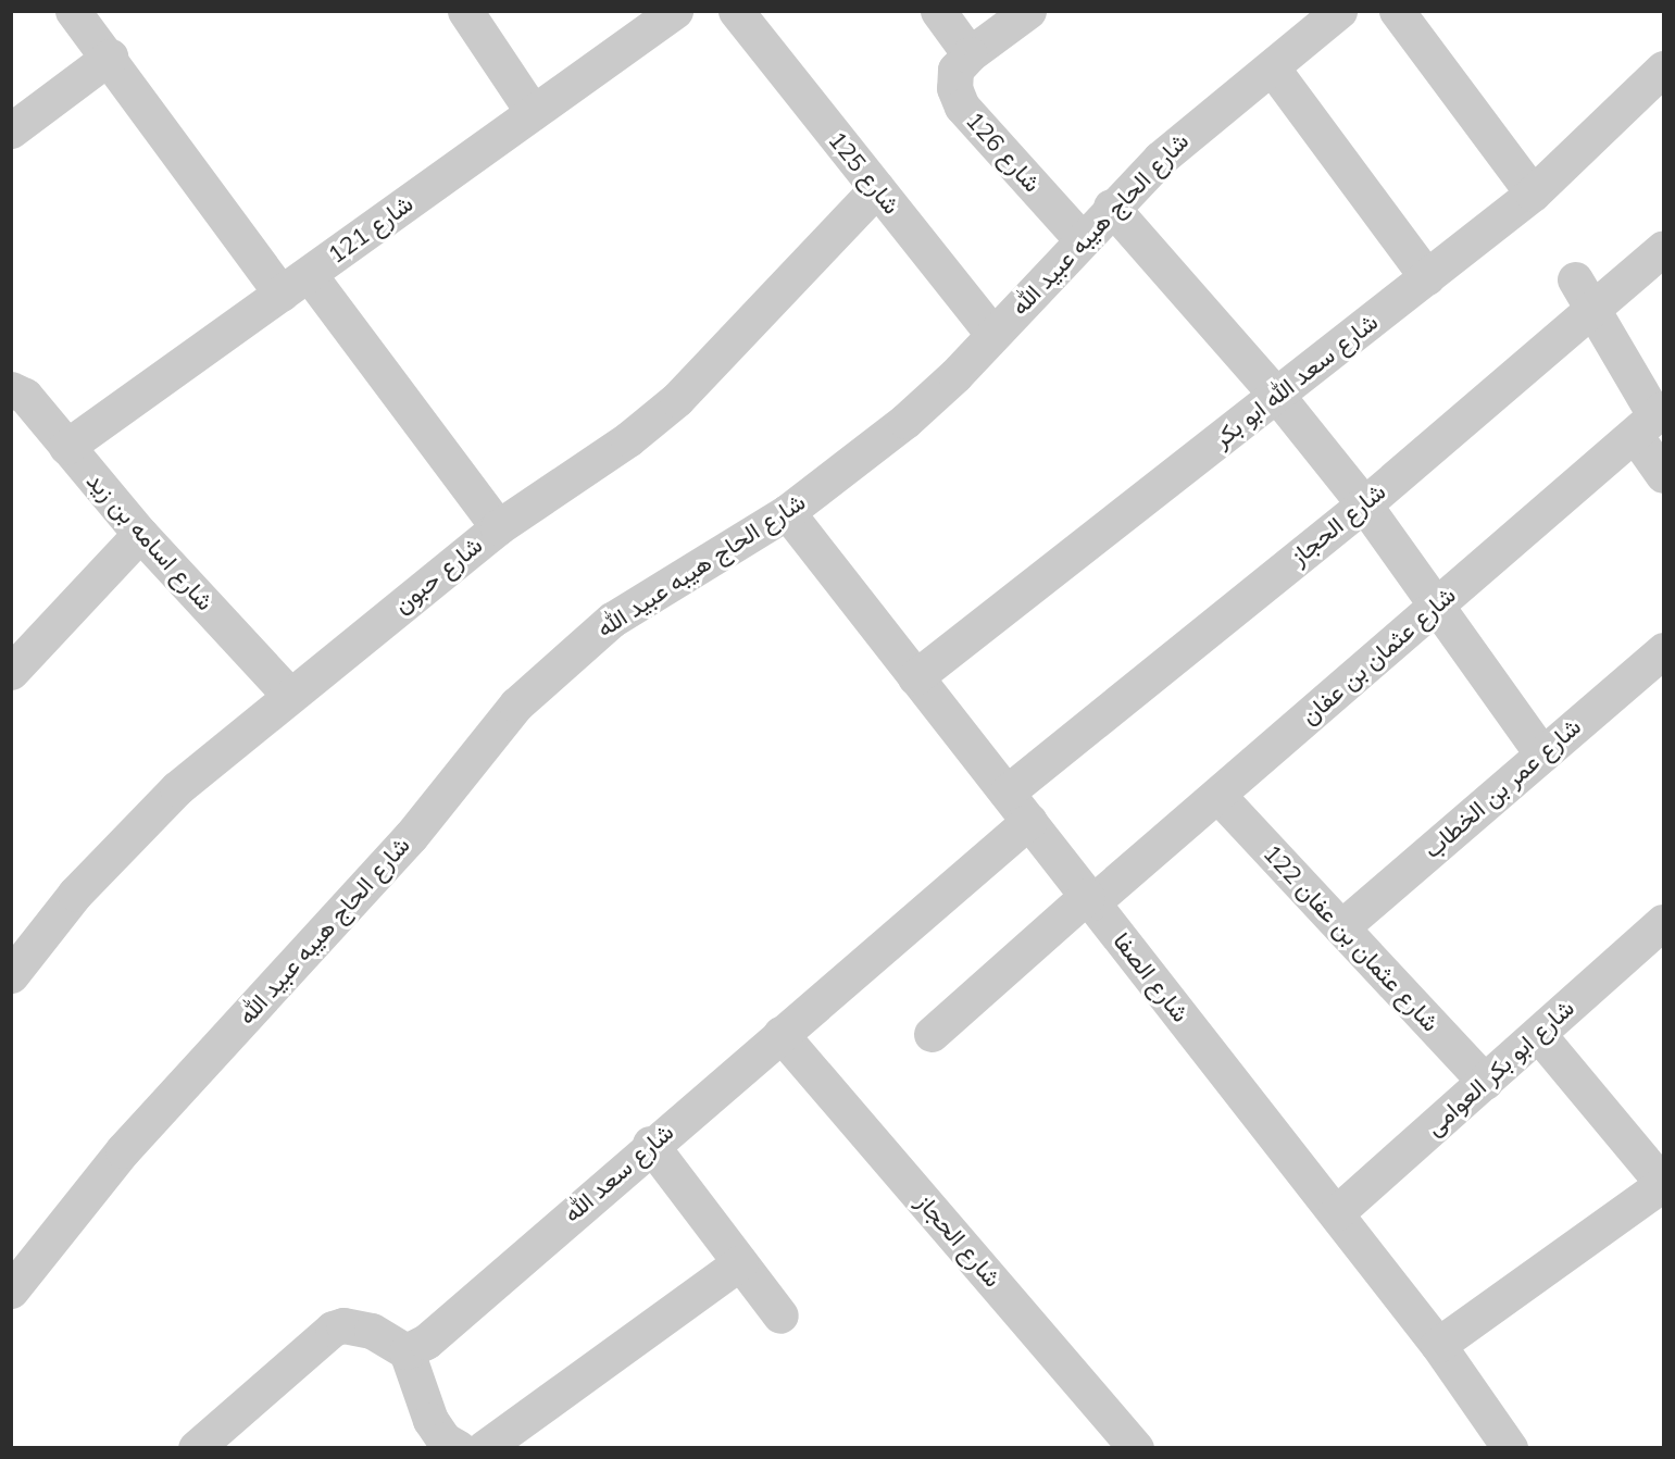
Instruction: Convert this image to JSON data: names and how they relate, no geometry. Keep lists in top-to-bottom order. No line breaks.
{"streets":{"street":["شارع 126","شارع 125","شارع الحاج هيبه عبيد الله","شارع 121","شارع سعد الله ابو بكر","شارع الحجاز","شارع اسامه بن زيد","شارع حبون","شارع عثمان بن عفان","شارع عمر بن الخطاب","شارع عثمان بن عفان 122","شارع الصفا","شارع ابو بكر العوامى","شارع سعد الله"]},"crossings":[["شارع 126","شارع الحاج هيبه عبيد الله"],["شارع 125","شارع الحاج هيبه عبيد الله"],["شارع 125","شارع حبون"],["شارع الحاج هيبه عبيد الله","شارع الصفا"],["شارع 121","شارع اسامه بن زيد"],["شارع سعد الله ابو بكر","شارع الصفا"],["شارع الحجاز","شارع الصفا"],["شارع الحجاز","شارع سعد الله"],["شارع اسامه بن زيد","شارع حبون"],["شارع عثمان بن عفان","شارع عثمان بن عفان 122"],["شارع عثمان بن عفان","شارع الصفا"],["شارع عمر بن الخطاب","شارع عثمان بن عفان 122"],["شارع عثمان بن عفان 122","شارع ابو بكر العوامى"],["شارع الصفا","شارع ابو بكر العوامى"],["شارع الصفا","شارع سعد الله"]]}
